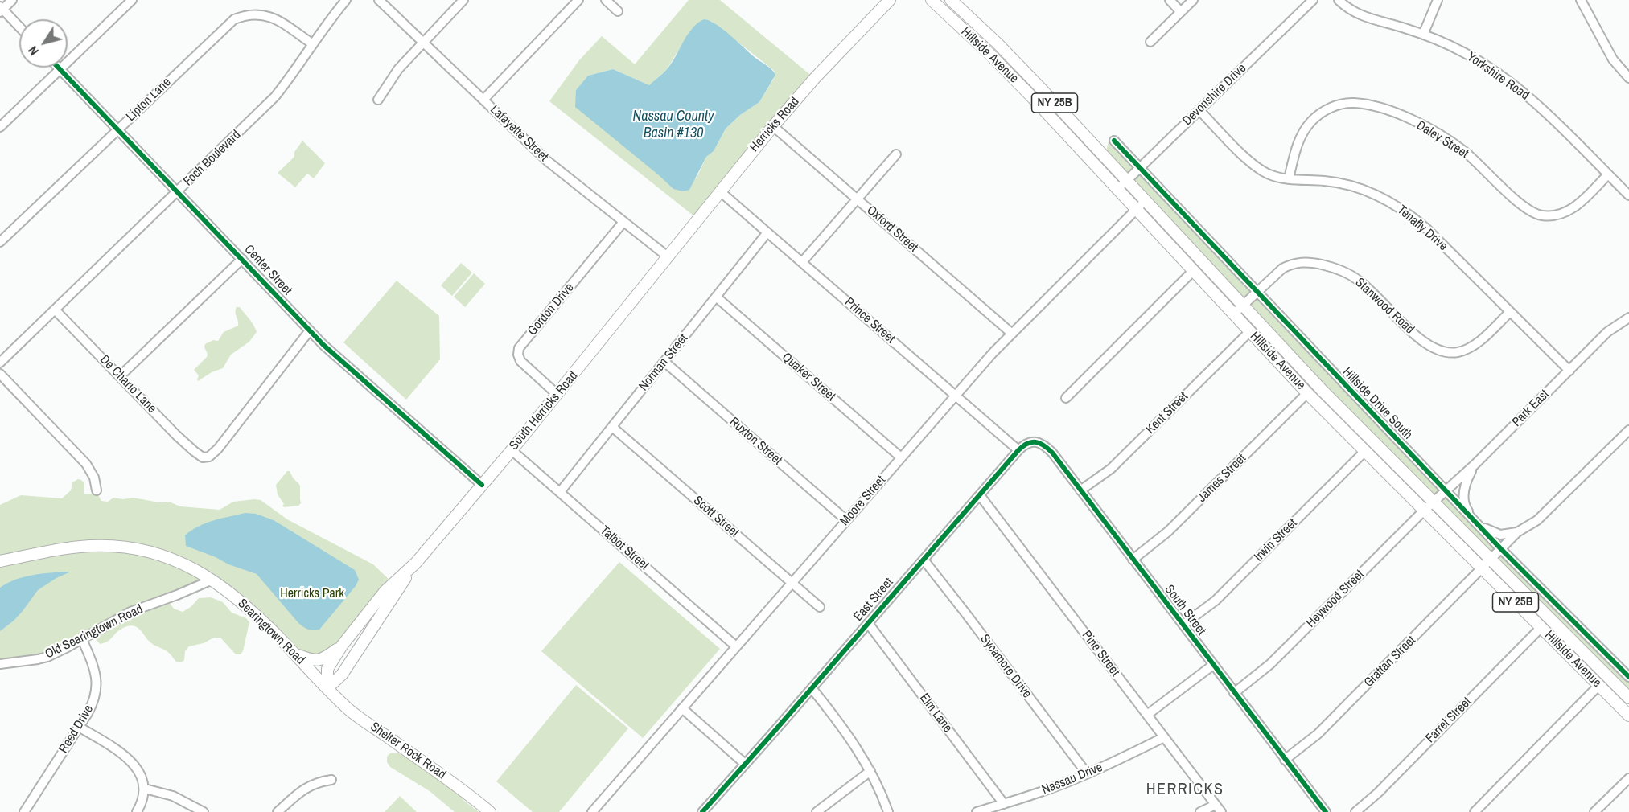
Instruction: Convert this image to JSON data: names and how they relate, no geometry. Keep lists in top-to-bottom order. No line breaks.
{"streets":{"main road":["Hillside Avenue","NY 25B","Herricks Road","South Herricks Road","Searingtown Road","Shelter Rock Road"],"street":["Yorkshire Road","Devonshire Drive","Lipton Lane","Lafayette Street","Daley Street","Foch Boulevard","Tenafly Drive","Oxford Street","Center Street","Stanwood Road","Gordon Drive","Prince Street","Norman Street","Quaker Street","De Chario Lane","Hillside Drive South","Park East","Kent Street","Ruxton Street","James Street","Moore Street","Scott Street","Irwin Street","Talbot Street","Heywood Street","East Street","South Street","Old Searingtown Road","Pine Street","Grattan Street","Sycamore Drive","Elm Lane","Farrel Street","Reed Drive","Nassau Drive"]},"crossings":[["Hillside Avenue","Devonshire Drive"],["Hillside Avenue","Stanwood Road"],["Hillside Avenue","Park East"],["Hillside Avenue","Kent Street"],["Hillside Avenue","James Street"],["Hillside Avenue","Moore Street"],["Hillside Avenue","Irwin Street"],["Hillside Avenue","Heywood Street"],["Hillside Avenue","Grattan Street"],["Hillside Avenue","Farrel Street"],["Yorkshire Road","Daley Street"],["Devonshire Drive","Tenafly Drive"],["Devonshire Drive","Hillside Drive South"],["Lipton Lane","Foch Boulevard"],["Lipton Lane","Center Street"],["Herricks Road","Lafayette Street"],["Herricks Road","Oxford Street"],["Herricks Road","Prince Street"],["Herricks Road","South Herricks Road"],["Lafayette Street","Gordon Drive"],["Lafayette Street","South Herricks Road"],["Daley Street","Tenafly Drive"],["Foch Boulevard","Center Street"],["Foch Boulevard","De Chario Lane"],["Tenafly Drive","Stanwood Road"],["Tenafly Drive","Park East"],["Oxford Street","Moore Street"],["Center Street","De Chario Lane"],["Center Street","South Herricks Road"],["Stanwood Road","Hillside Drive South"],["Gordon Drive","South Herricks Road"],["Prince Street","Norman Street"],["Prince Street","Moore Street"],["Prince Street","East Street"],["Prince Street","South Street"],["Norman Street","Quaker Street"],["Norman Street","Ruxton Street"],["Norman Street","Scott Street"],["Norman Street","Talbot Street"],["Quaker Street","Moore Street"],["Hillside Drive South","Park East"],["Hillside Drive South","Grattan Street"],["Park East","Heywood Street"],["South Herricks Road","Talbot Street"],["South Herricks Road","Searingtown Road"],["South Herricks Road","Shelter Rock Road"],["Kent Street","South Street"],["Ruxton Street","Moore Street"],["James Street","South Street"],["Moore Street","Scott Street"],["Moore Street","Talbot Street"],["Irwin Street","South Street"],["Heywood Street","South Street"],["East Street","South Street"],["East Street","Pine Street"],["East Street","Sycamore Drive"],["East Street","Elm Lane"],["South Street","Grattan Street"],["Old Searingtown Road","Searingtown Road"],["Old Searingtown Road","Reed Drive"],["Searingtown Road","Shelter Rock Road"],["Pine Street","Nassau Drive"],["Sycamore Drive","Nassau Drive"],["Elm Lane","Nassau Drive"]],"districts":["HERRICKS"],"water":["Nassau County Basin #130"],"parks":["Herricks Park"],"north":"bottom left"}
